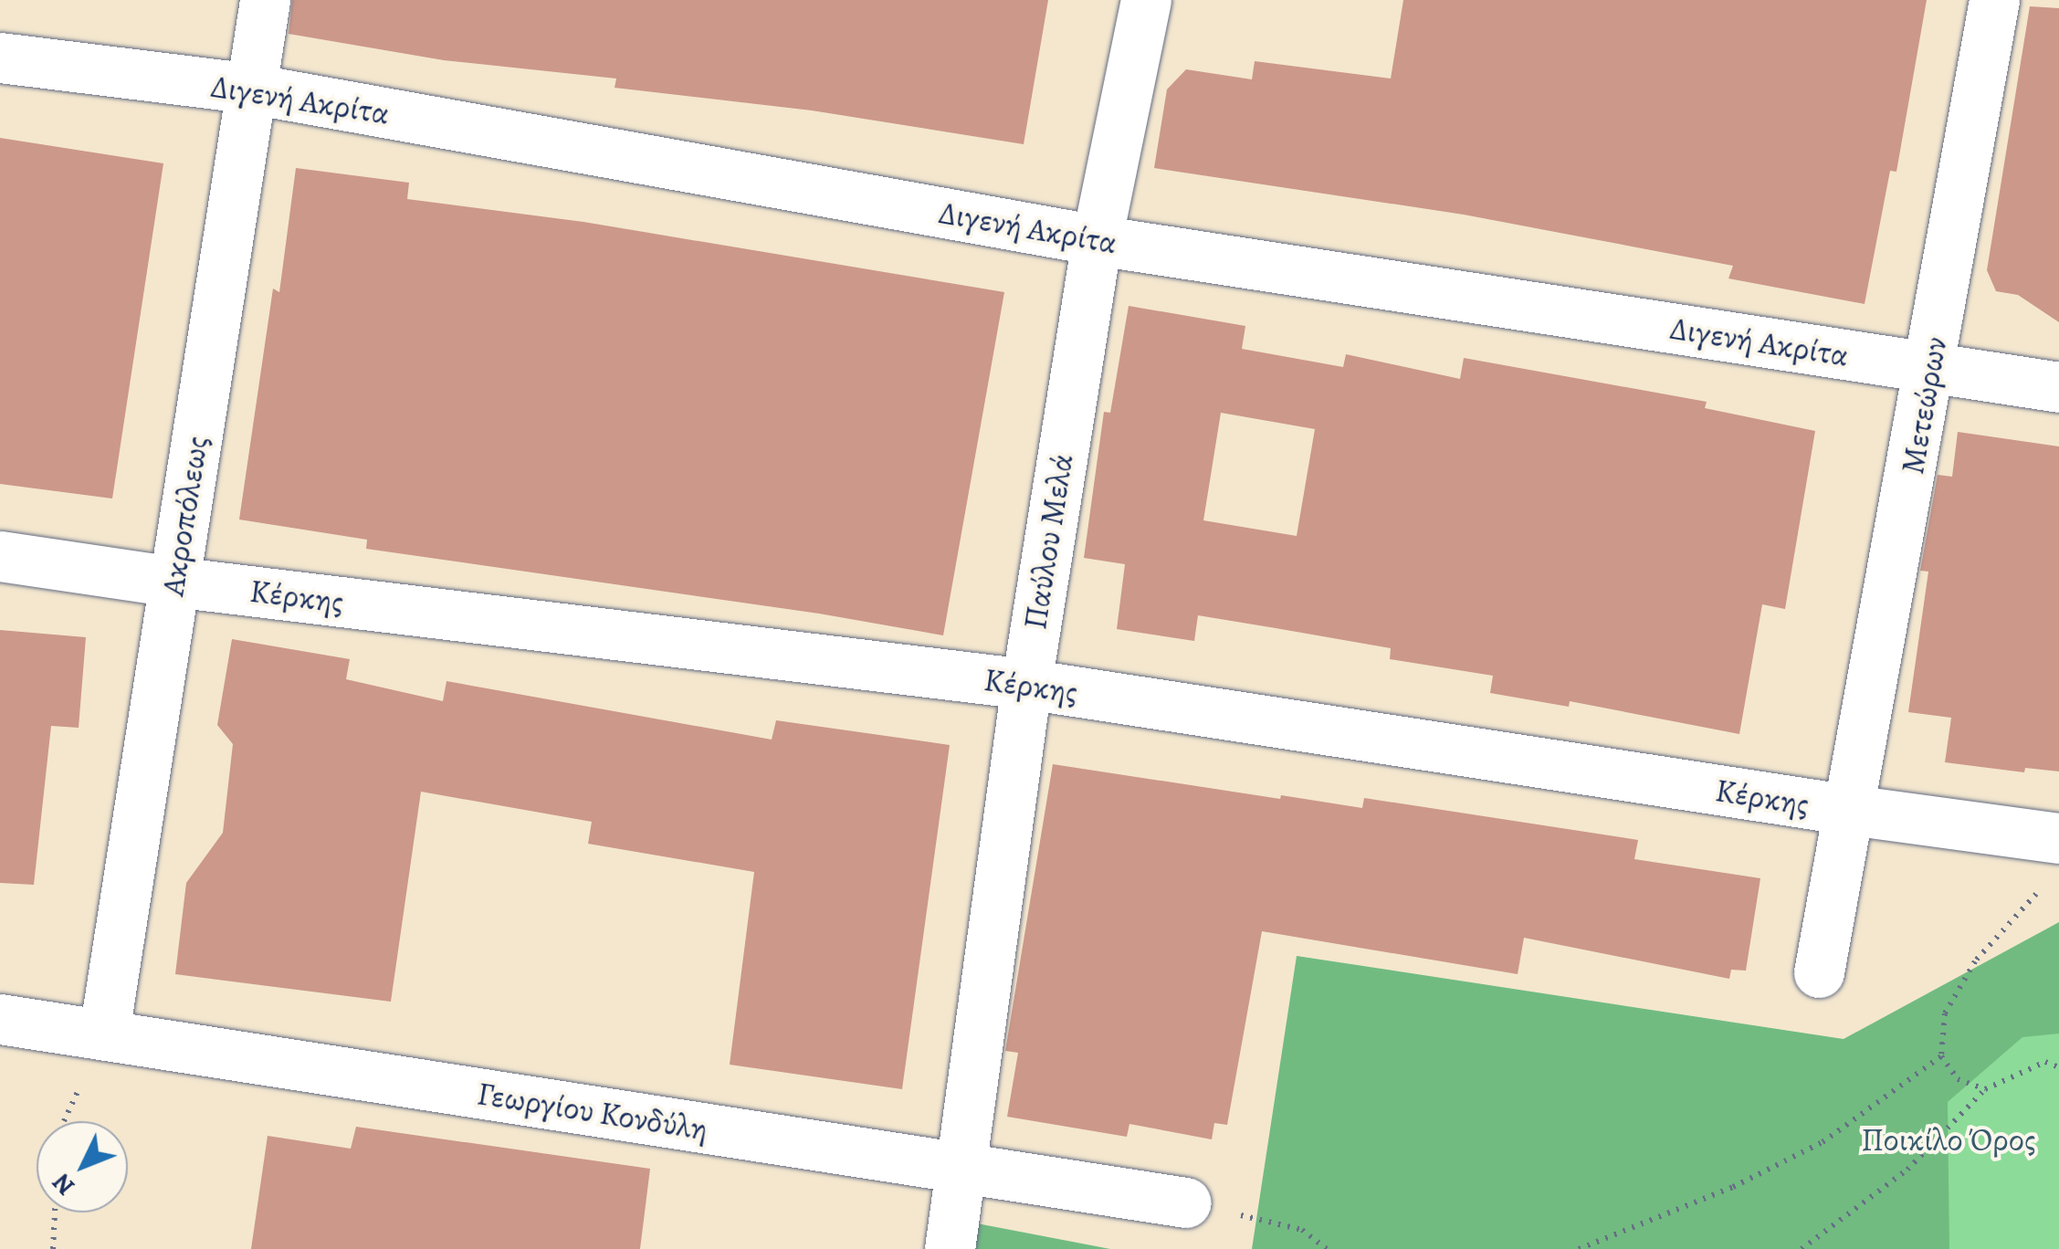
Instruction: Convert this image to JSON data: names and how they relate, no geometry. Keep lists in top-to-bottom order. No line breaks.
{"streets":{"street":["Διγενή Ακρίτα","Μετεώρων","Ακροπόλεως","Παύλου Μελά","Κέρκης","Γεωργίου Κονδύλη"]},"crossings":[["Διγενή Ακρίτα","Μετεώρων"],["Διγενή Ακρίτα","Ακροπόλεως"],["Διγενή Ακρίτα","Παύλου Μελά"],["Μετεώρων","Κέρκης"],["Ακροπόλεως","Κέρκης"],["Ακροπόλεως","Γεωργίου Κονδύλη"],["Παύλου Μελά","Κέρκης"],["Παύλου Μελά","Γεωργίου Κονδύλη"]],"parks":["Ποικίλο Όρος"],"north":"bottom left"}
